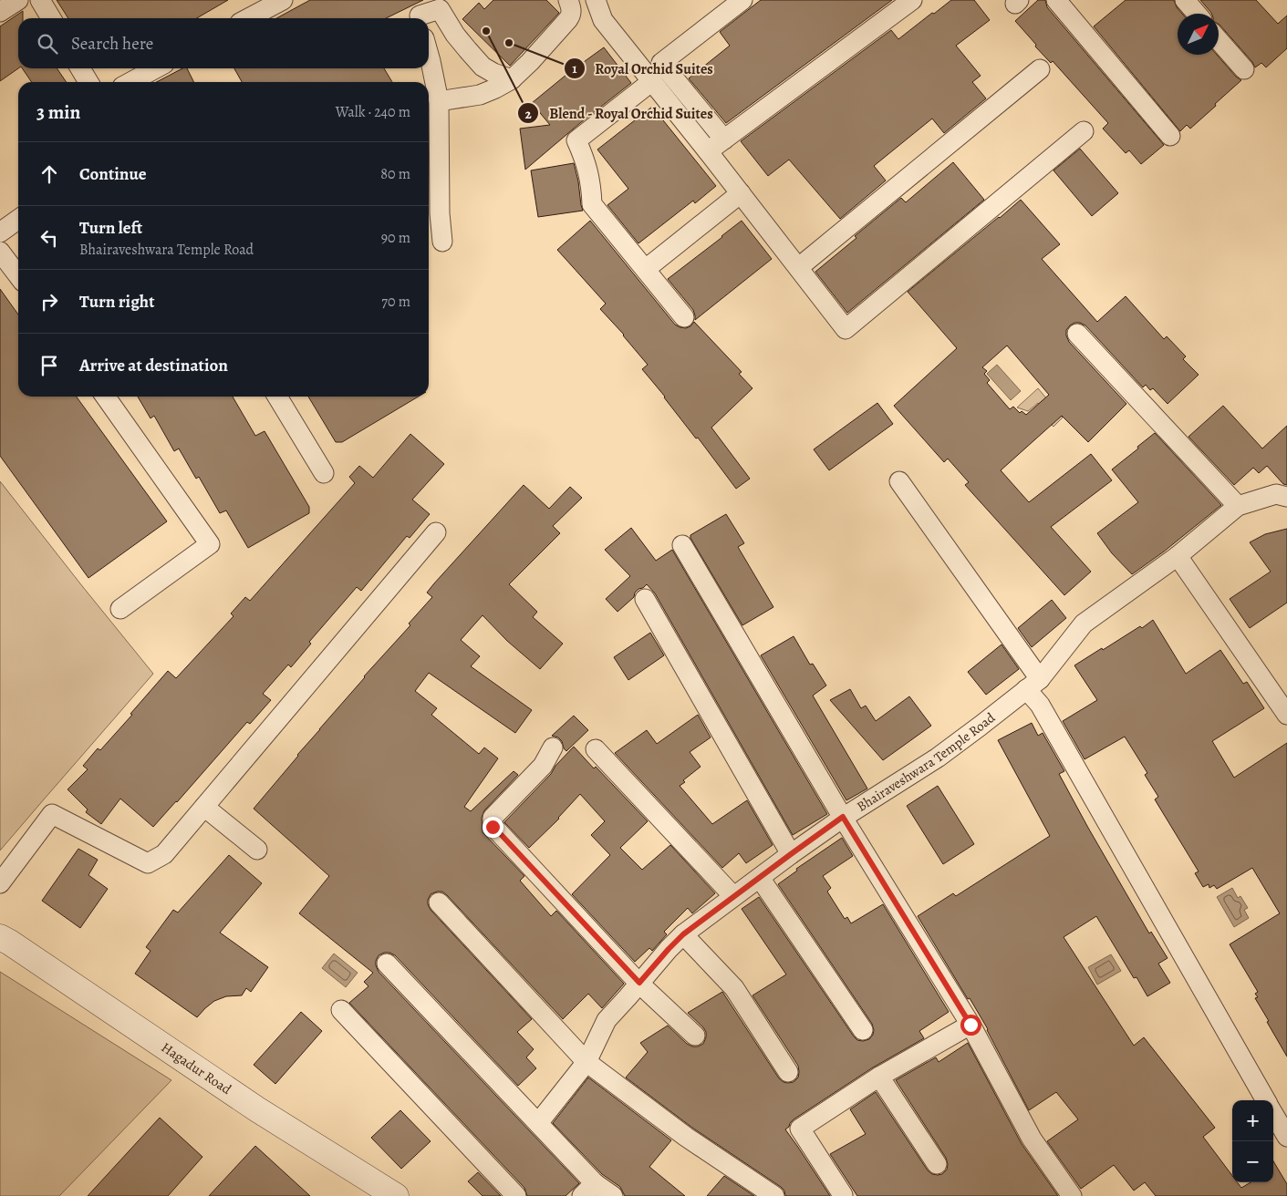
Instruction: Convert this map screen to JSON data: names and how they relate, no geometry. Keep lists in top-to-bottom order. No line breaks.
{"streets":{"street":["Bhairaveshwara Temple Road","Hagadur Road"]},"places":["Blend - Royal Orchid Suites","Royal Orchid Suites"],"north":"top right","page":{"search":"Search here","heading":["3 min","Walk · 240 m"],"list":[["Continue","80 m"],["Turn left","Bhairaveshwara Temple Road","90 m"],["Turn right","70 m"],"Arrive at destination"],"map_buttons":["+","−"]}}
